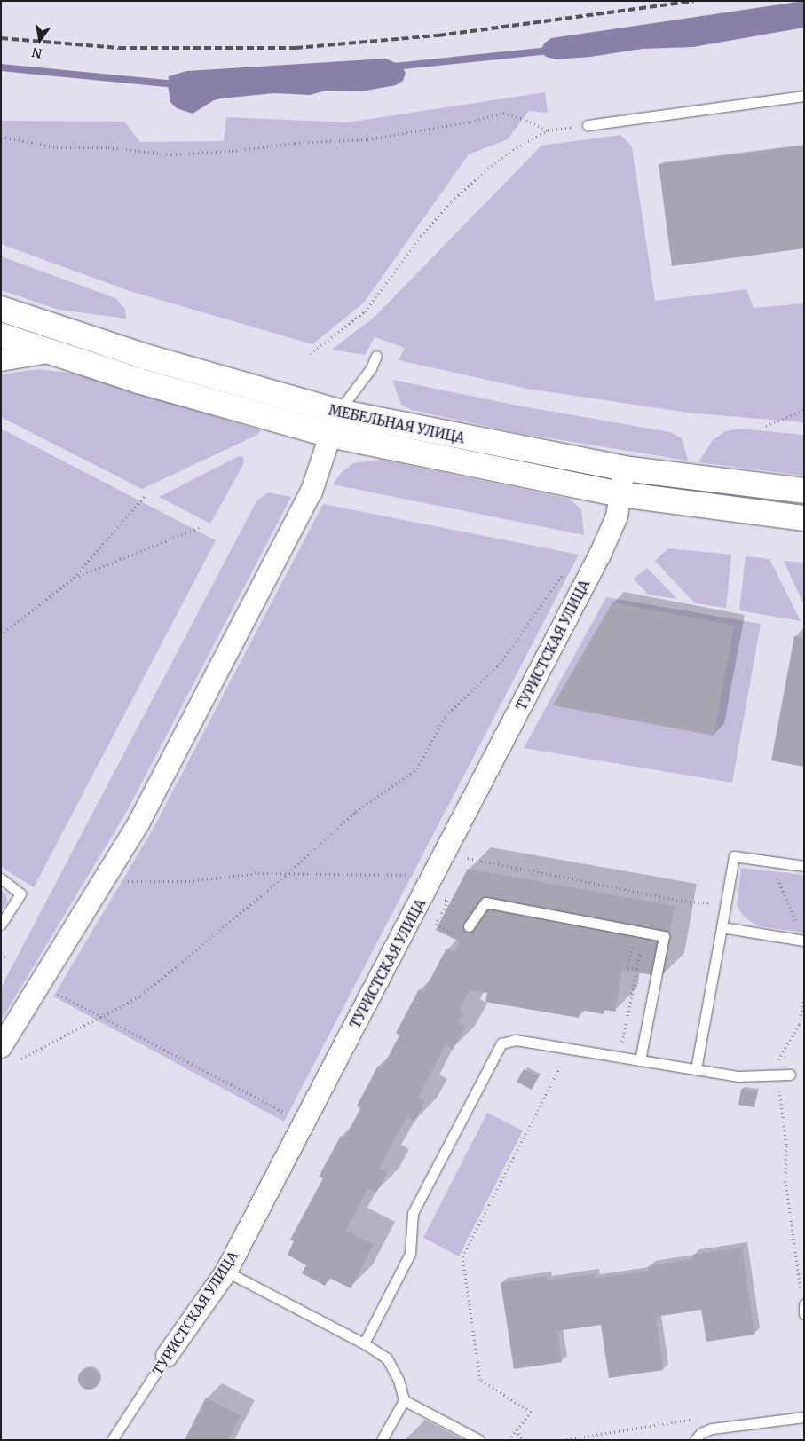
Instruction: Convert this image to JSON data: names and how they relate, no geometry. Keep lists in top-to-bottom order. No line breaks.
{"streets":{"street":["МЕБЕЛЬНАЯ УЛИЦА","ТУРИСТСКАЯ УЛИЦА"]},"crossings":[["МЕБЕЛЬНАЯ УЛИЦА","ТУРИСТСКАЯ УЛИЦА"]],"north":"bottom"}
